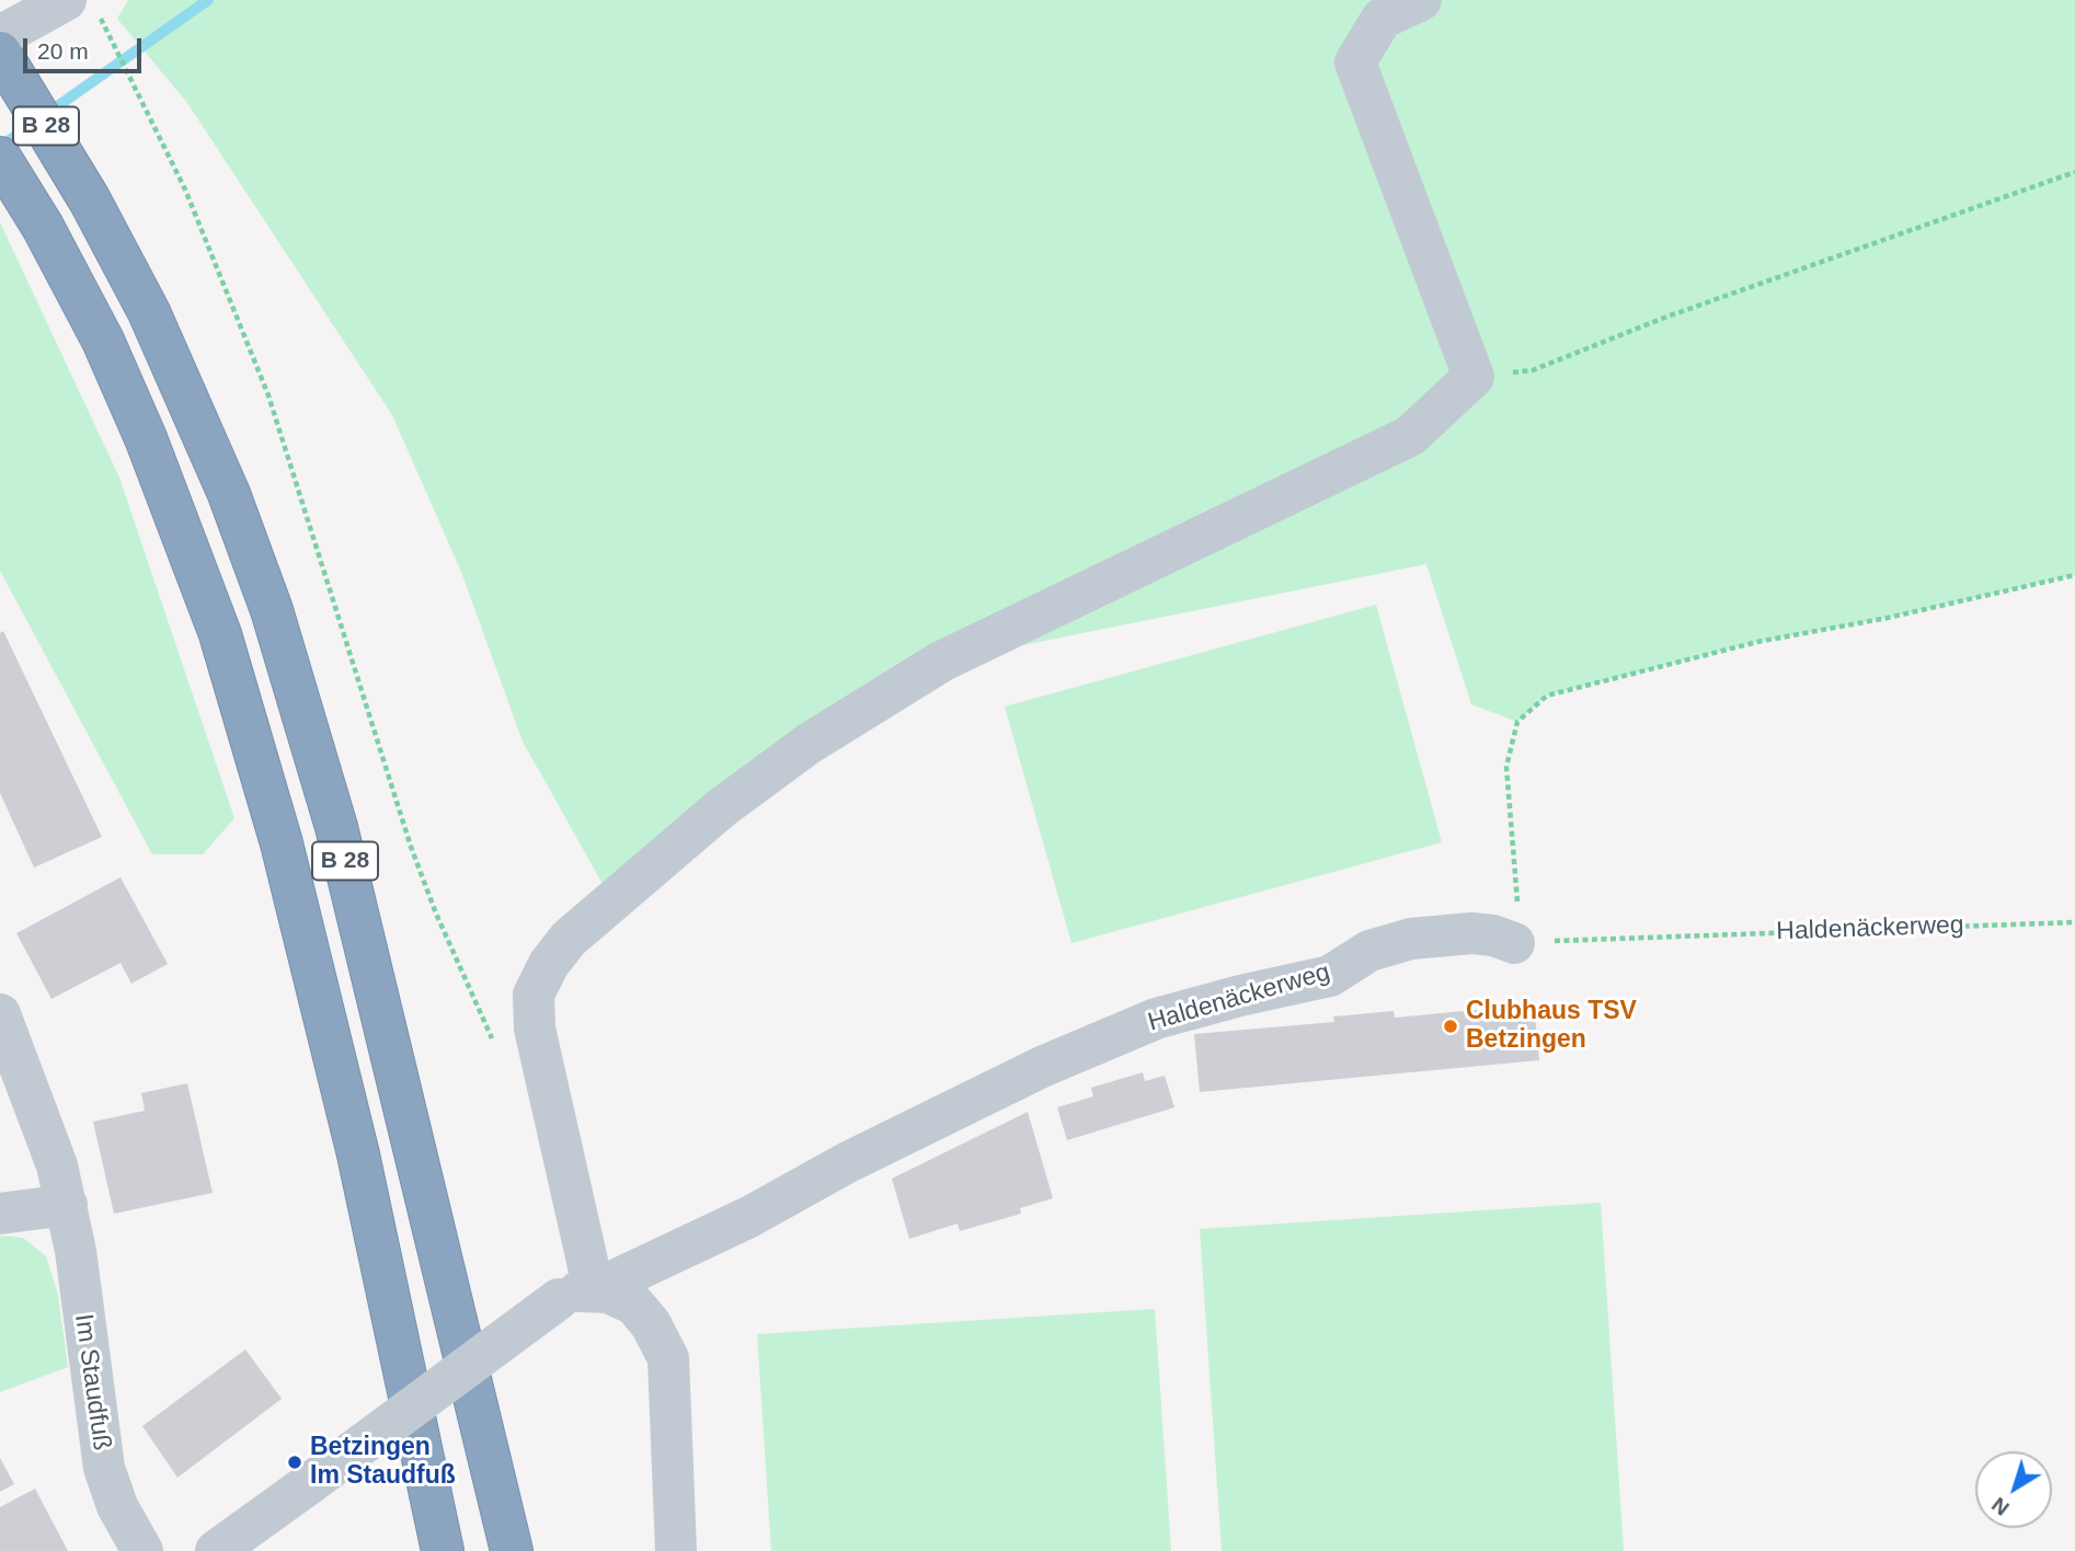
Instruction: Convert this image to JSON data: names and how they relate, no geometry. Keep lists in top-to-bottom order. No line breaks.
{"streets":{"highway":["B 28"],"street":["Haldenäckerweg","Im Staudfuß"]},"places":["Clubhaus TSV Betzingen","Betzingen Im Staudfuß"],"scale_bar":"20 m","north":"bottom left"}
